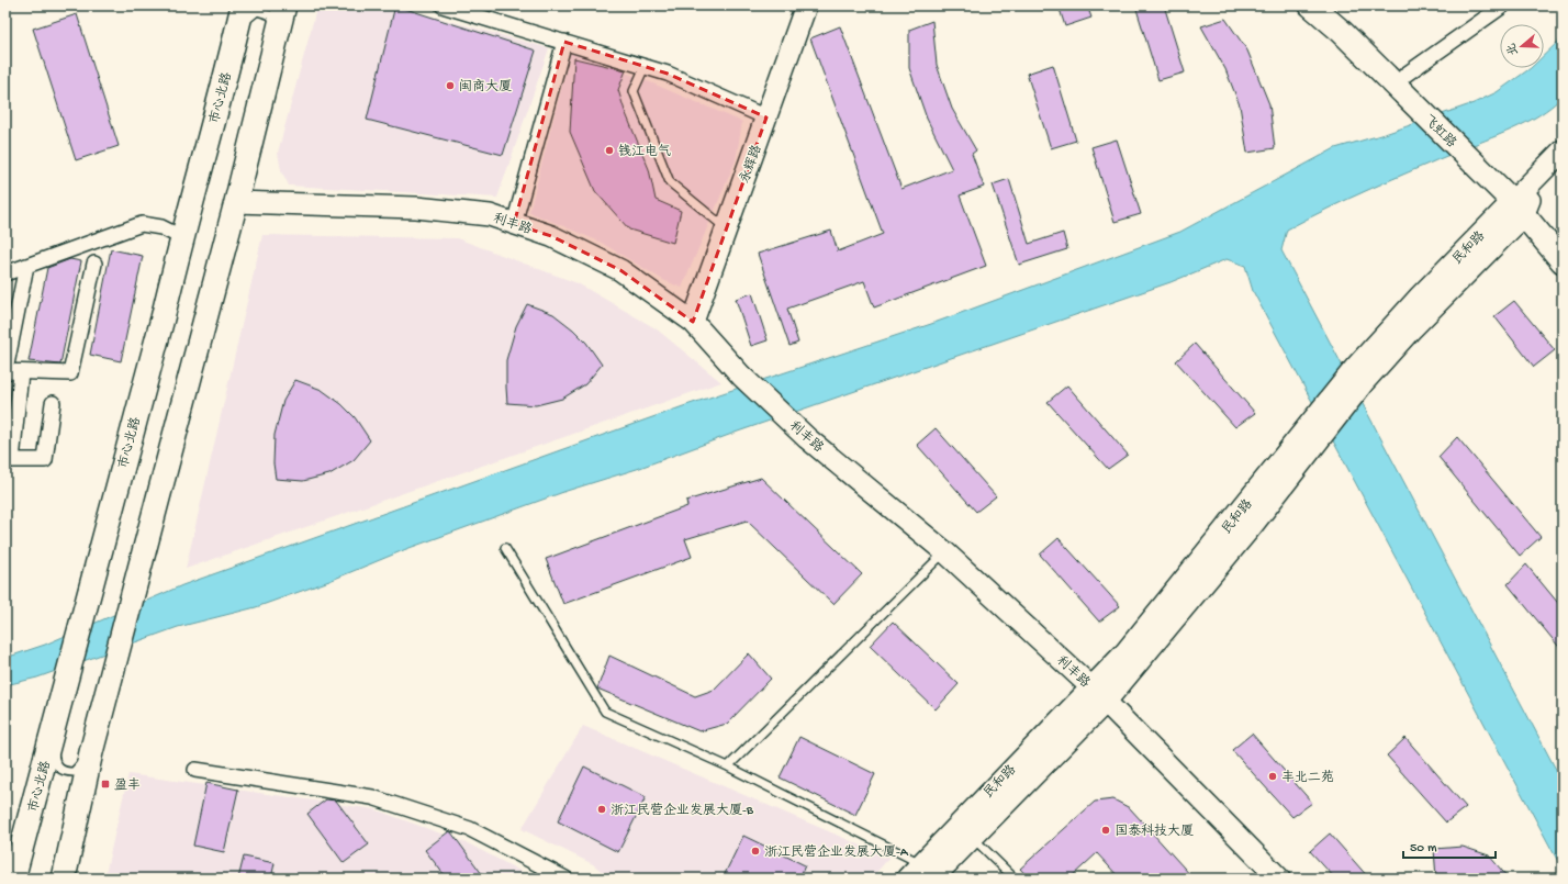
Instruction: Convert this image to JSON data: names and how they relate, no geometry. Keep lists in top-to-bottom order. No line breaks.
{"streets":{"main road":["市心北路","飞虹路","永辉路","利丰路","民和路"]},"crossings":[["飞虹路","民和路"],["永辉路","利丰路"],["利丰路","民和路"]],"places":{"other":["闽商大厦","钱江电气","丰北二苑","浙江民营企业发展大厦-B","国泰科技大厦","浙江民营企业发展大厦-A"],"transit":["盈丰"]},"scale_bar":"50 m","north":"left"}
